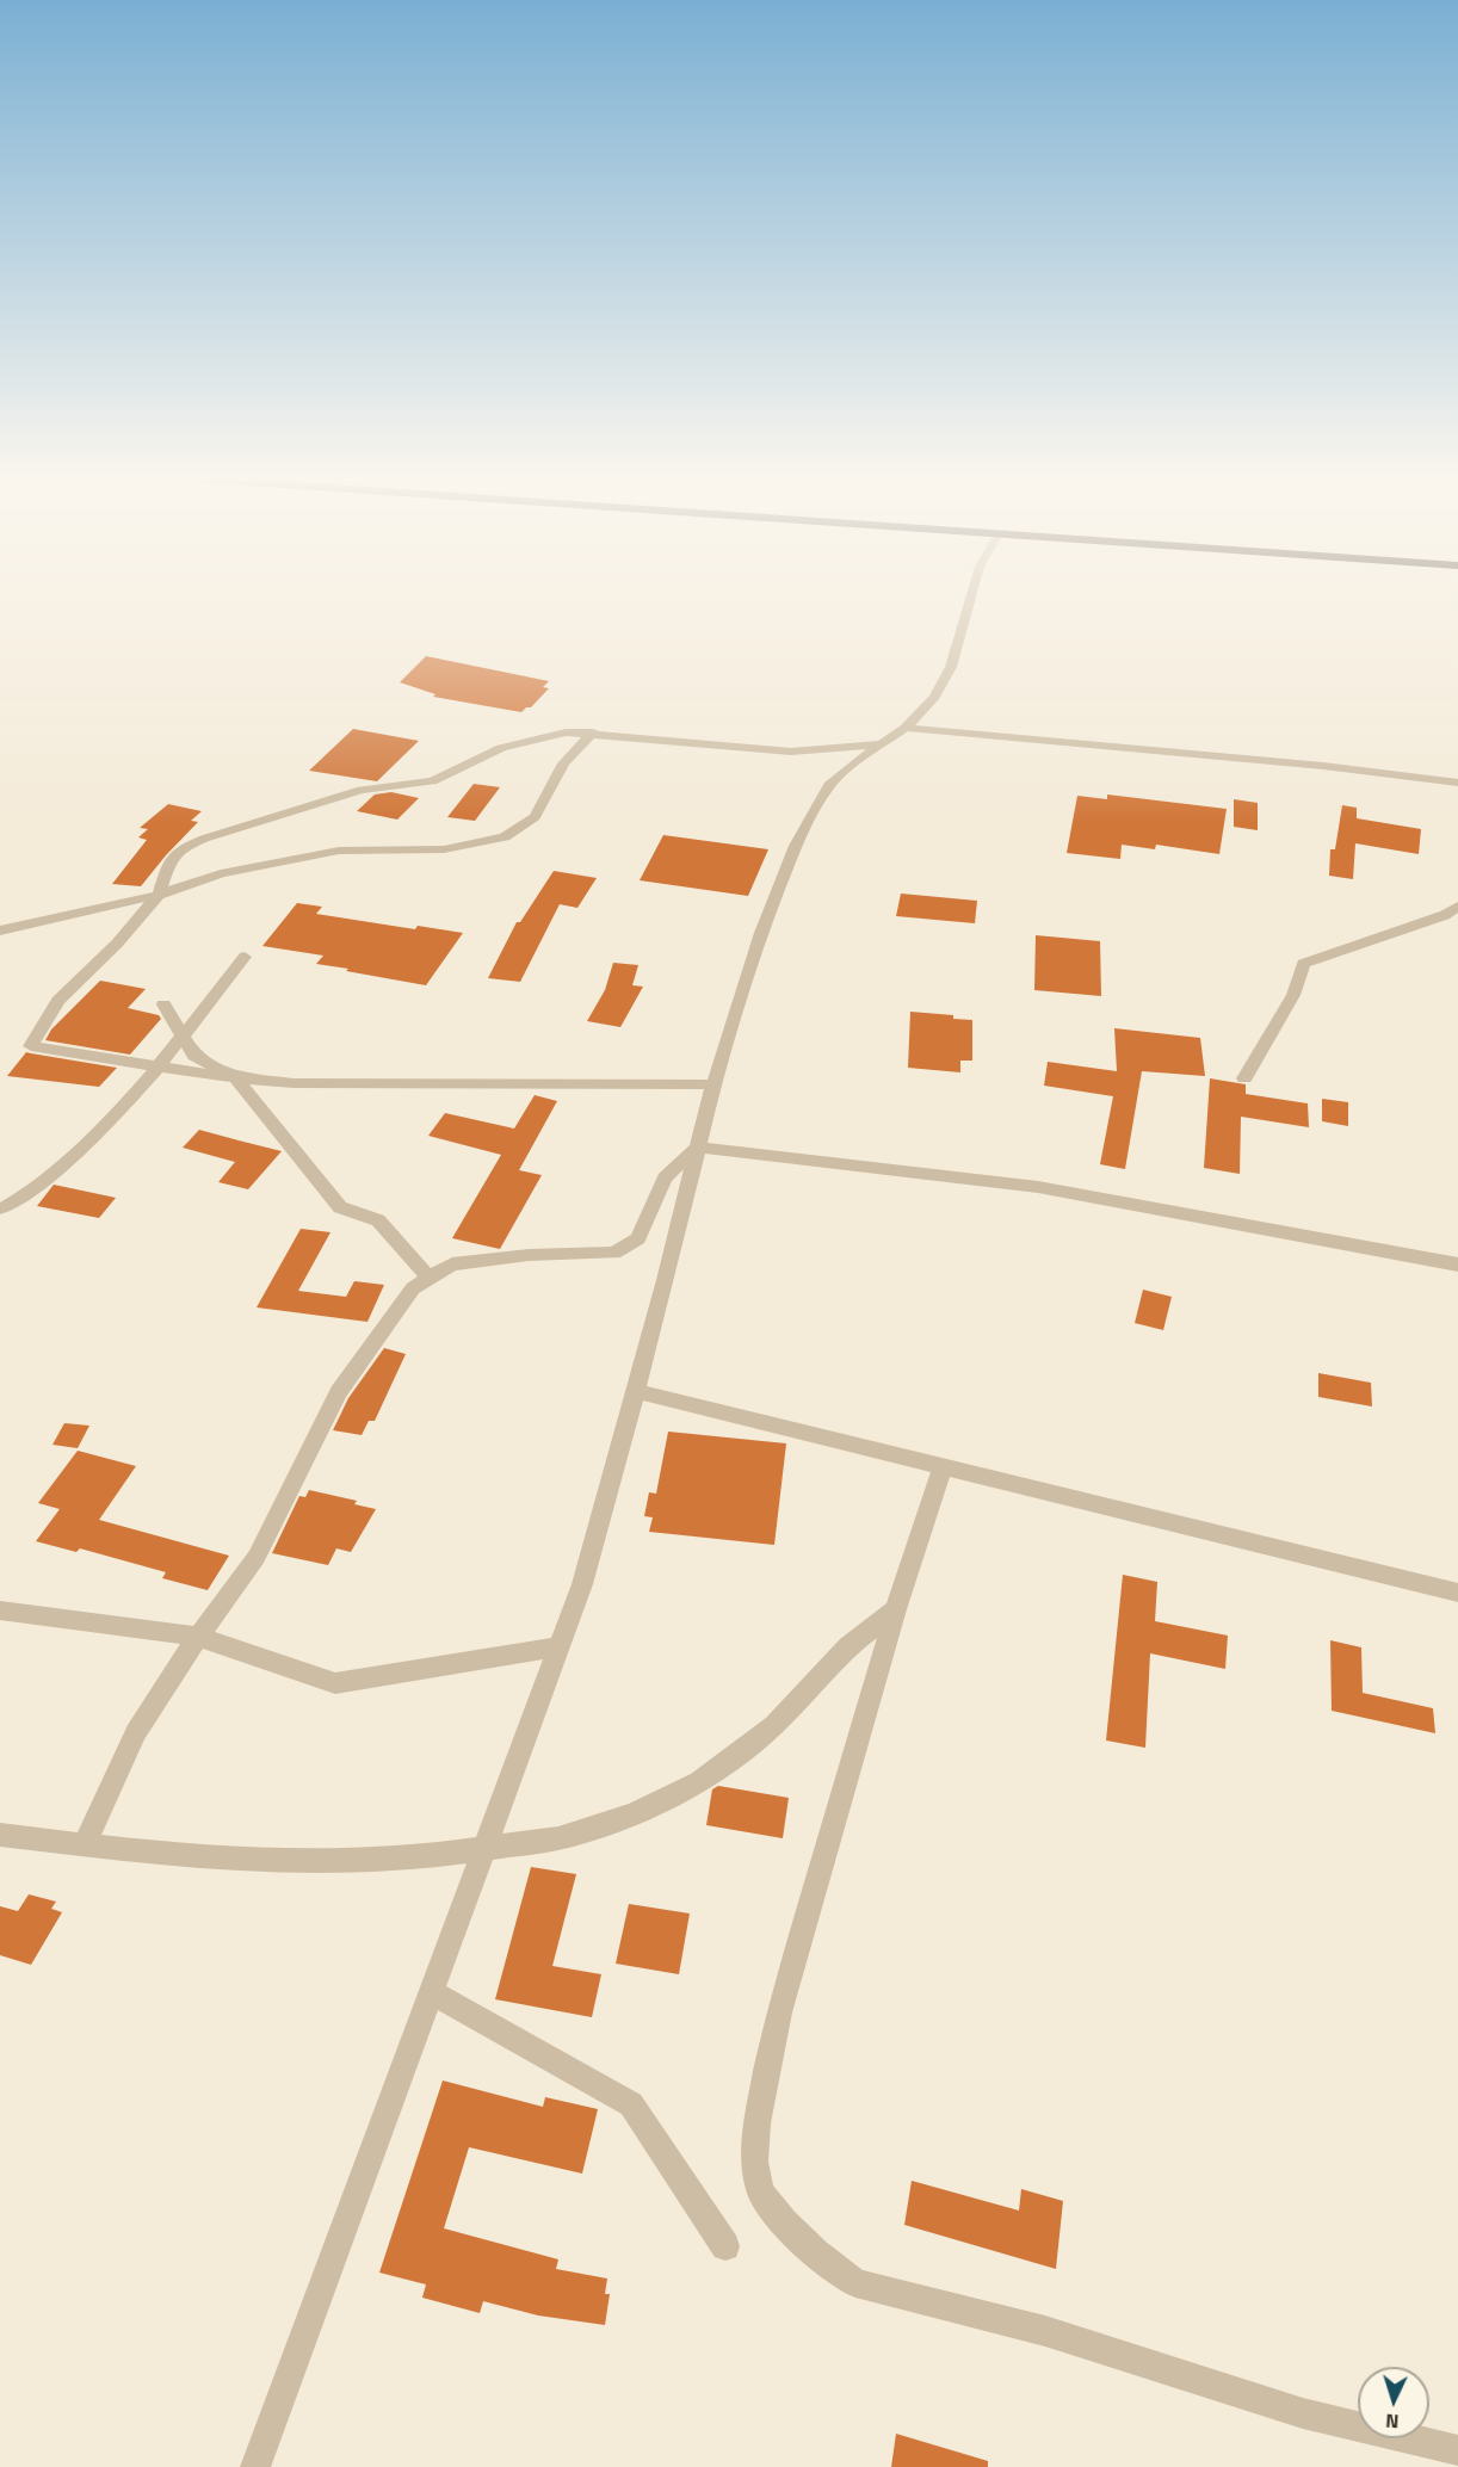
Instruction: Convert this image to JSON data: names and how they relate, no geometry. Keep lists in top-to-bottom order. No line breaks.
{"north":"bottom"}
